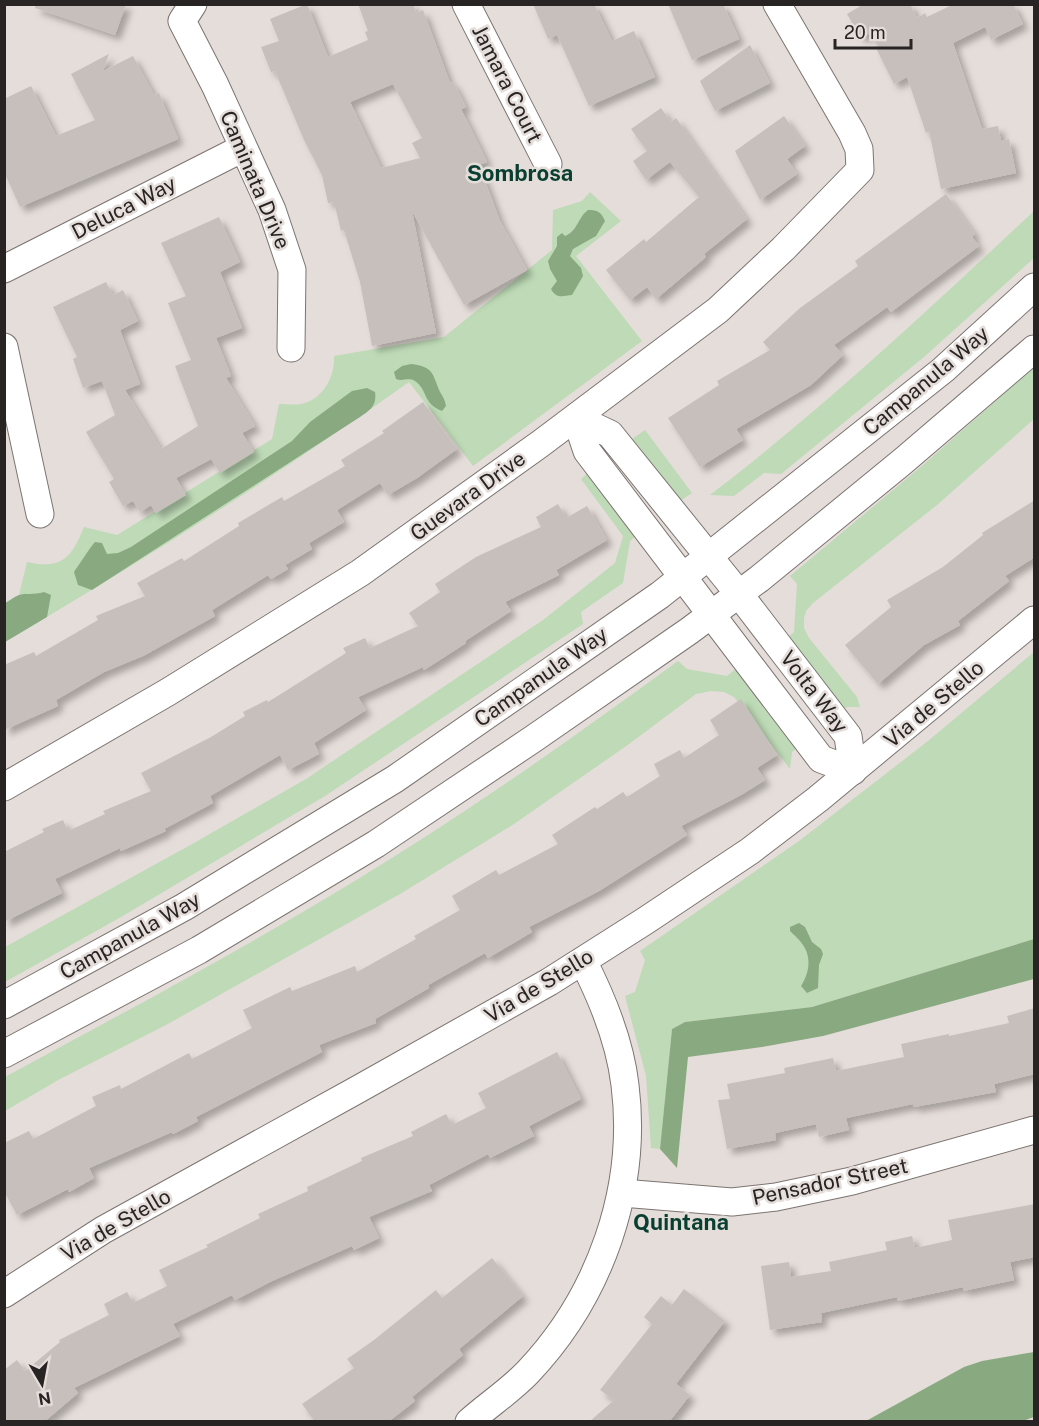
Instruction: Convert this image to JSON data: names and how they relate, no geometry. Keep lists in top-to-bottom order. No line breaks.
{"streets":{"street":["Jamara Court","Caminata Drive","Deluca Way","Campanula Way","Guevara Drive","Volta Way","Via de Stello","Pensador Street"]},"crossings":[["Caminata Drive","Deluca Way"],["Campanula Way","Volta Way"],["Guevara Drive","Volta Way"],["Volta Way","Via de Stello"]],"districts":["Sombrosa","Quintana"],"scale_bar":"20 m","north":"bottom"}
